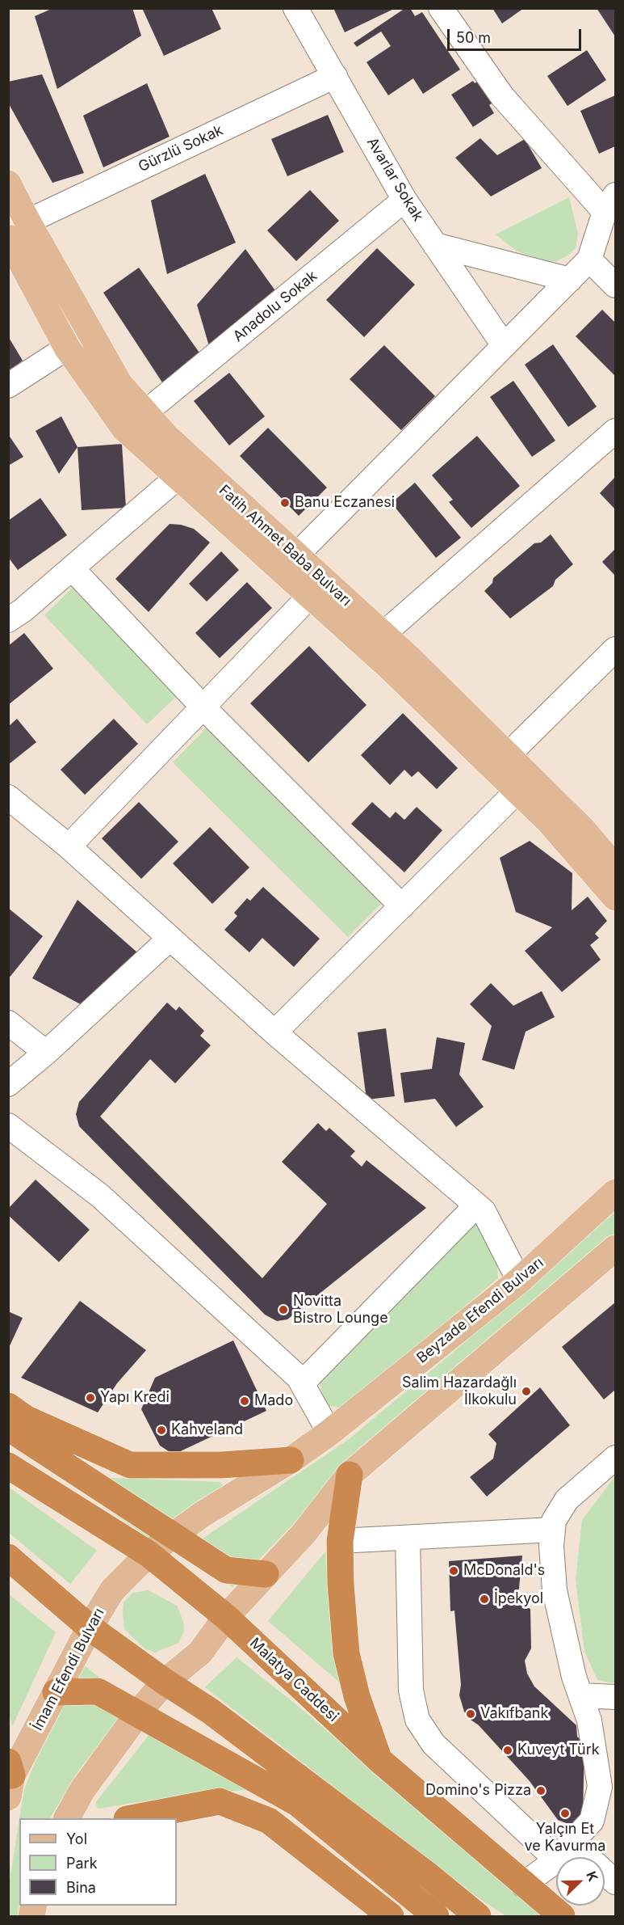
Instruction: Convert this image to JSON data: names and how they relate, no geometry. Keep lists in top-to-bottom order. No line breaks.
{"streets":{"highway":["Malatya Caddesi"],"main road":["Fatih Ahmet Baba Bulvarı","Beyzade Efendi Bulvarı","İmam Efendi Bulvarı"],"street":["Gürzlü Sokak","Avarlar Sokak","Anadolu Sokak"]},"crossings":[["Gürzlü Sokak","Avarlar Sokak"],["Gürzlü Sokak","Fatih Ahmet Baba Bulvarı"],["Avarlar Sokak","Anadolu Sokak"],["Anadolu Sokak","Fatih Ahmet Baba Bulvarı"],["Beyzade Efendi Bulvarı","İmam Efendi Bulvarı"],["Beyzade Efendi Bulvarı","Malatya Caddesi"],["İmam Efendi Bulvarı","Malatya Caddesi"]],"places":["Banu Eczanesi","Novitta Bistro Lounge","Salim Hazardağlı İlkokulu","Yapı Kredi","Mado","Kahveland","McDonald's","İpekyol","Vakıfbank","Kuveyt Türk","Domino's Pizza","Yalçın Et ve Kavurma"],"legend":["Yol","Park","Bina"],"scale_bar":"50 m","north":"top right"}
